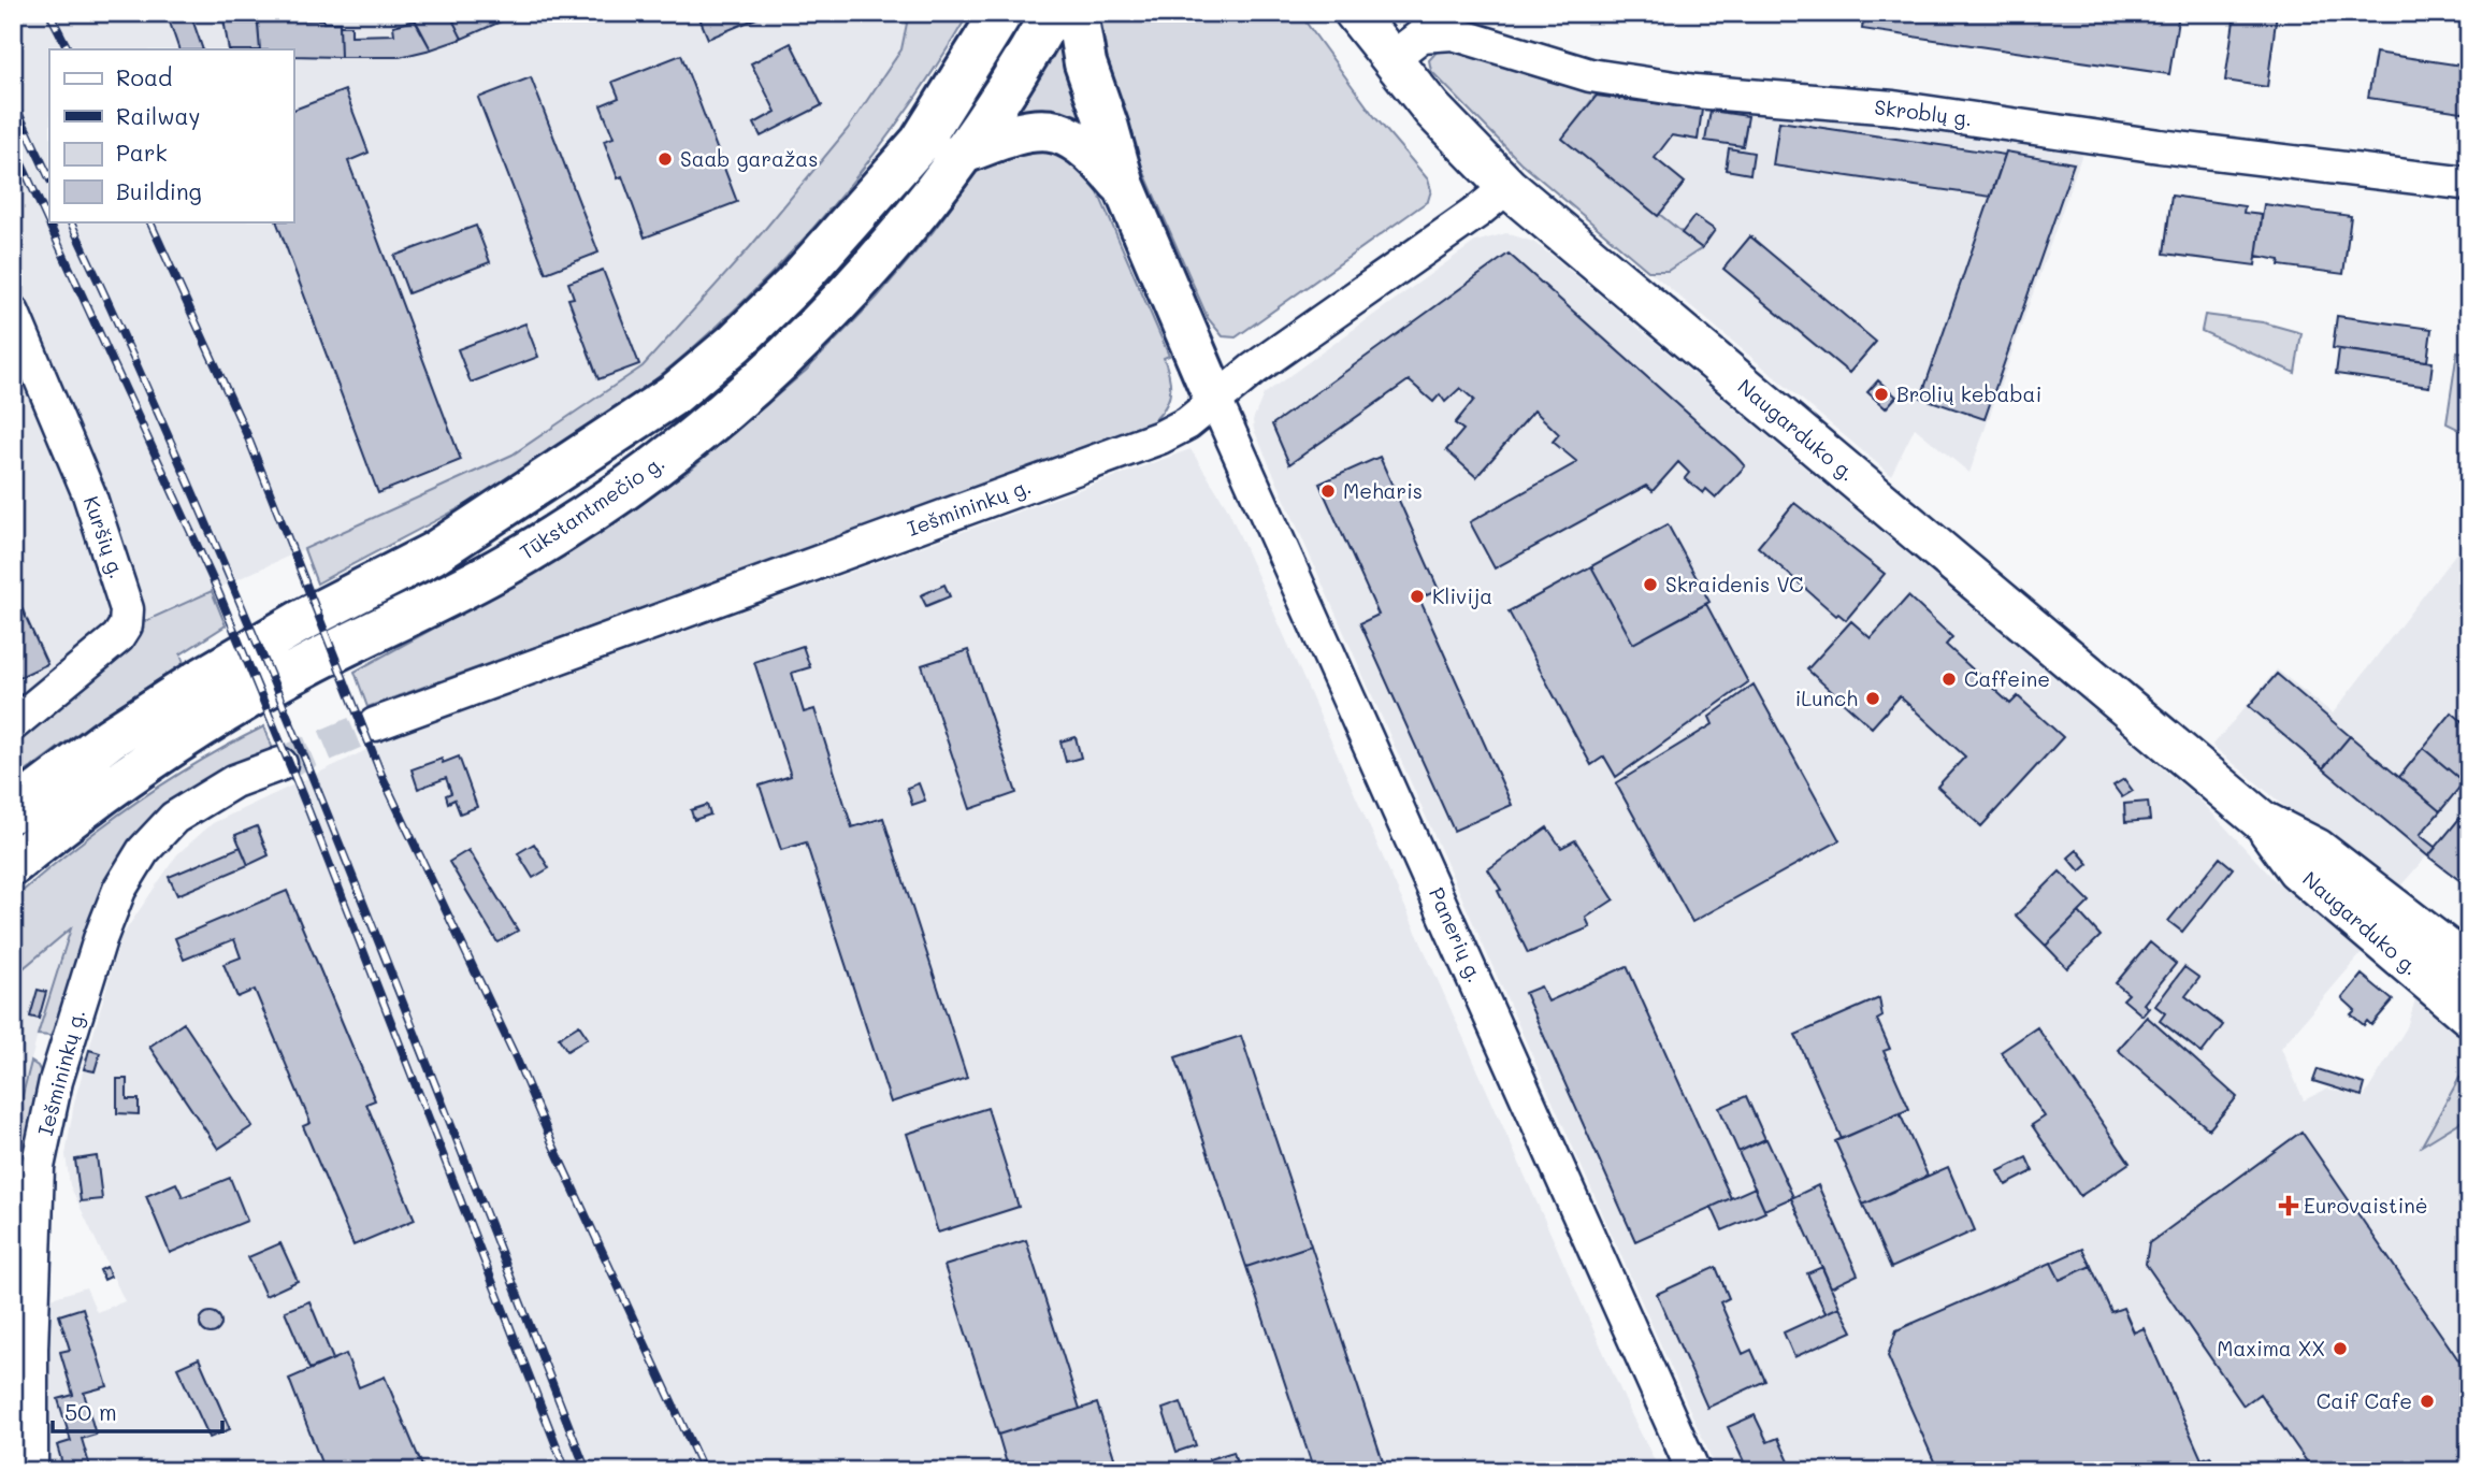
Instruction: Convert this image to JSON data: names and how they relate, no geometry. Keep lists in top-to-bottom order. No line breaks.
{"streets":{"highway":["Tūkstantmečio g."],"main road":["Naugarduko g."],"street":["Skroblų g.","Iešmininkų g.","Kuršių g.","Panerių g."]},"crossings":[["Skroblų g.","Naugarduko g."],["Naugarduko g.","Iešmininkų g."],["Iešmininkų g.","Panerių g."]],"places":{"other":["Saab garažas","Brolių kebabai","Meharis","Skraidenis VC","Klivija","Caffeine","iLunch","Maxima XX","Caif Cafe"],"health":["Eurovaistinė"]},"legend":["Road","Railway","Park","Building"],"scale_bar":"50 m"}
